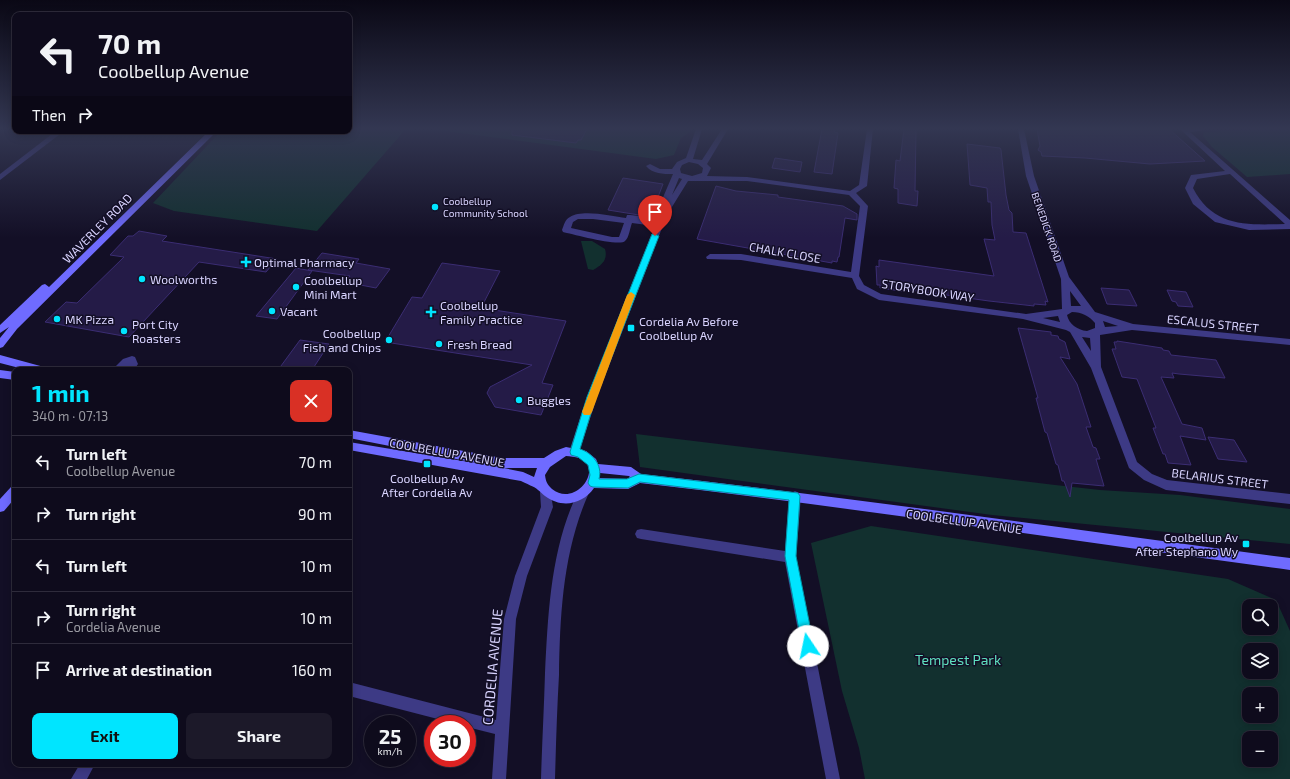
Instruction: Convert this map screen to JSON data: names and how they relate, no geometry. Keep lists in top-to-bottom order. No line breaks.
{"streets":{"street":["BENEDICK ROAD","WAVERLEY ROAD","CHALK CLOSE","STORYBOOK WAY","ESCALUS STREET","COOLBELLUP AVENUE","BELARIUS STREET","CORDELIA AVENUE"]},"crossings":[["CHALK CLOSE","STORYBOOK WAY"],["COOLBELLUP AVENUE","CORDELIA AVENUE"]],"parks":["Tempest Park"],"places":{"other":["Coolbellup Community School","Woolworths","Coolbellup Mini Mart","Vacant","MK Pizza","Port City Roasters","Coolbellup Fish and Chips","Fresh Bread","Buggles"],"health":["Optimal Pharmacy","Coolbellup Family Practice"],"transit":["Cordelia Av Before Coolbellup Av","Coolbellup Av After Cordelia Av","Coolbellup Av After Stephano Wy"]},"page":{"turn":["70 m","Coolbellup Avenue"],"then":"Then","heading":["1 min","340 m · 07:13"],"list":[{"name":"Turn left","note":"Coolbellup Avenue","value":"70 m"},{"name":"Turn right","value":"90 m"},{"name":"Turn left","value":"10 m"},{"name":"Turn right","note":"Cordelia Avenue","value":"10 m"},{"name":"Arrive at destination","value":"160 m"}],"map_buttons":["+","−"],"buttons":["Exit","Share"],"speed":"25 km/h","limit":"30"}}
